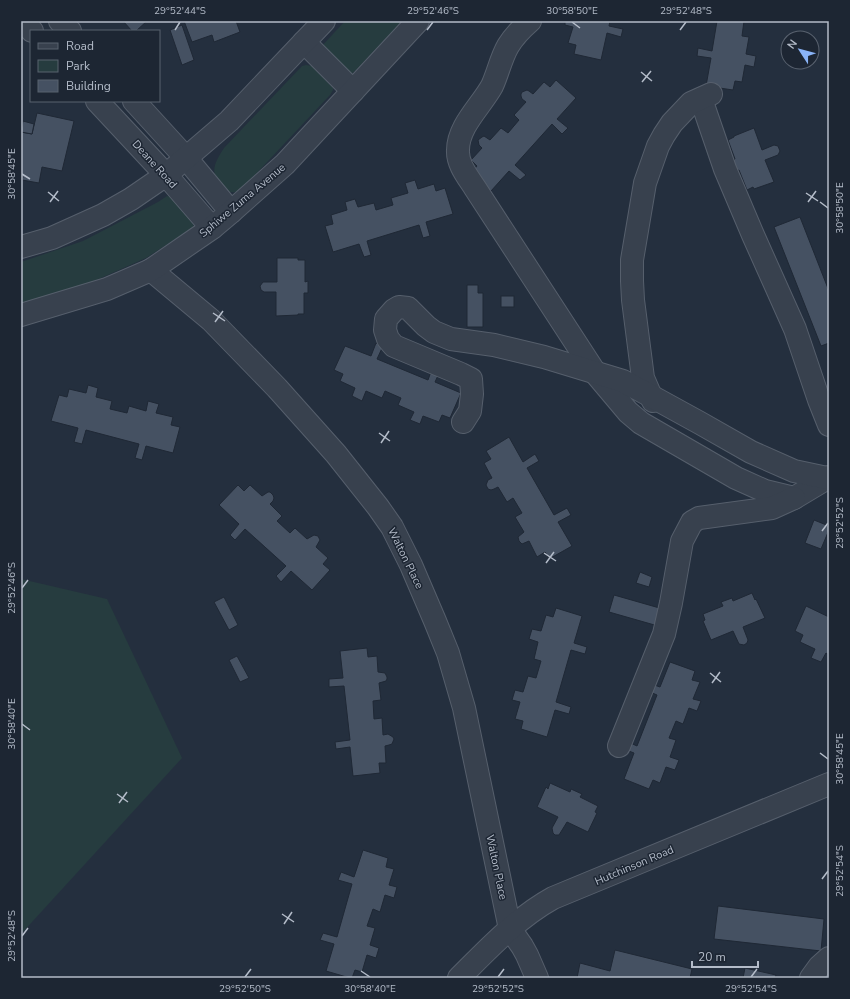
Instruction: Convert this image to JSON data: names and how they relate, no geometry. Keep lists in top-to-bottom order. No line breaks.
{"streets":{"street":["Deane Road","Sphiwe Zuma Avenue","Walton Place","Hutchinson Road"]},"crossings":[["Deane Road","Sphiwe Zuma Avenue"],["Sphiwe Zuma Avenue","Walton Place"],["Walton Place","Hutchinson Road"]],"legend":["Road","Park","Building"],"scale_bar":"20 m","north":"top left","coordinates":["29°52'44\"S","29°52'46\"S","30°58'50\"E","29°52'48\"S","30°58'45\"E","29°52'52\"S","30°58'40\"E","29°52'54\"S","29°52'50\"S"]}
